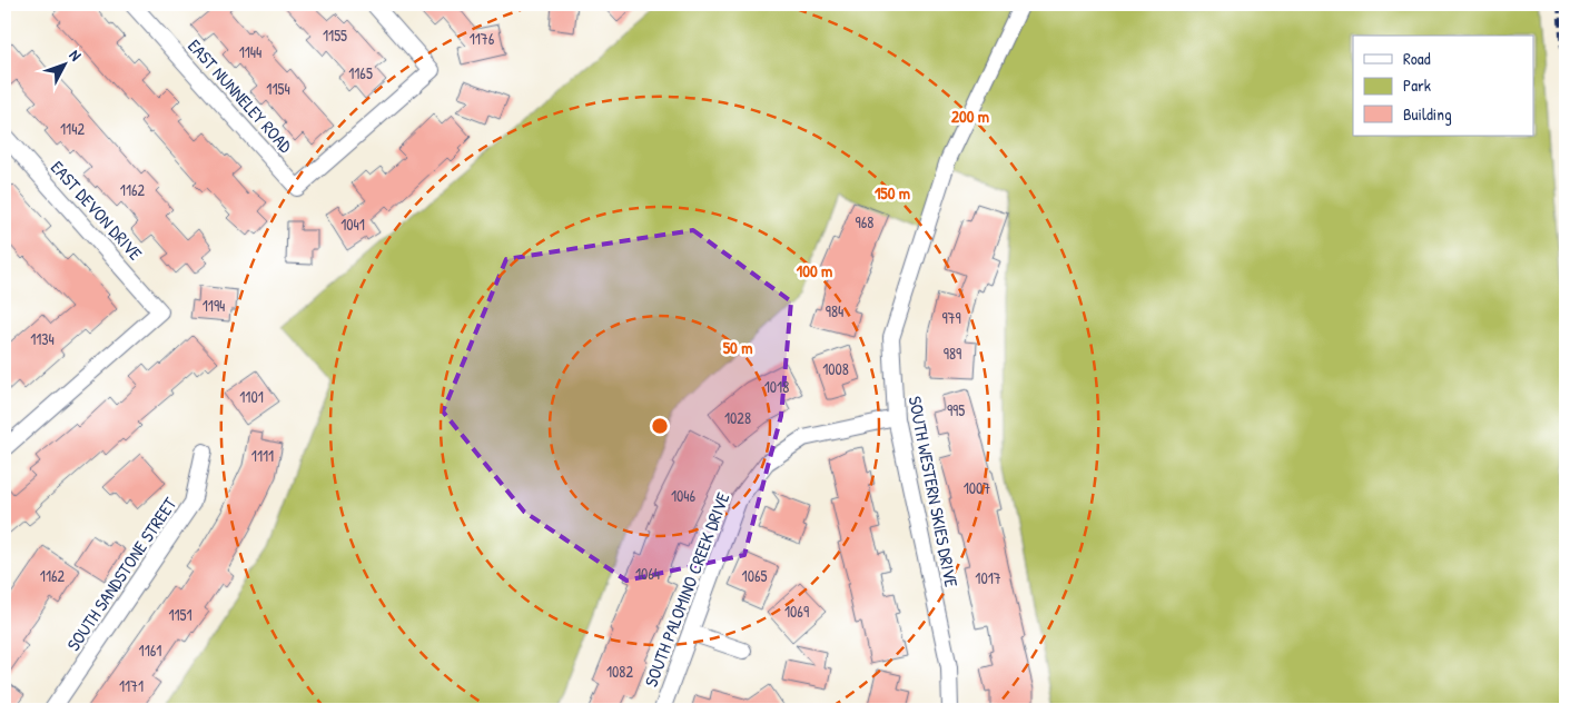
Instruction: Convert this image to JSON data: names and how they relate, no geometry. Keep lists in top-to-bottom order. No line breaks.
{"streets":{"street":["EAST NUNNELEY ROAD","EAST DEVON DRIVE","SOUTH WESTERN SKIES DRIVE","SOUTH SANDSTONE STREET","SOUTH PALOMINO CREEK DRIVE"]},"crossings":[["SOUTH WESTERN SKIES DRIVE","SOUTH PALOMINO CREEK DRIVE"]],"house_numbers":["1155","1176","1144","1165","1154","1142","1162","968","1041","1194","984","979","1134","989","1008","1018","1101","995","1028","1111","1007","1046","1064","1162","1065","1017","1069","1151","1161","1082","1171"],"legend":["Road","Park","Building"],"north":"top right","rings":["200 m","150 m","100 m","50 m"]}
